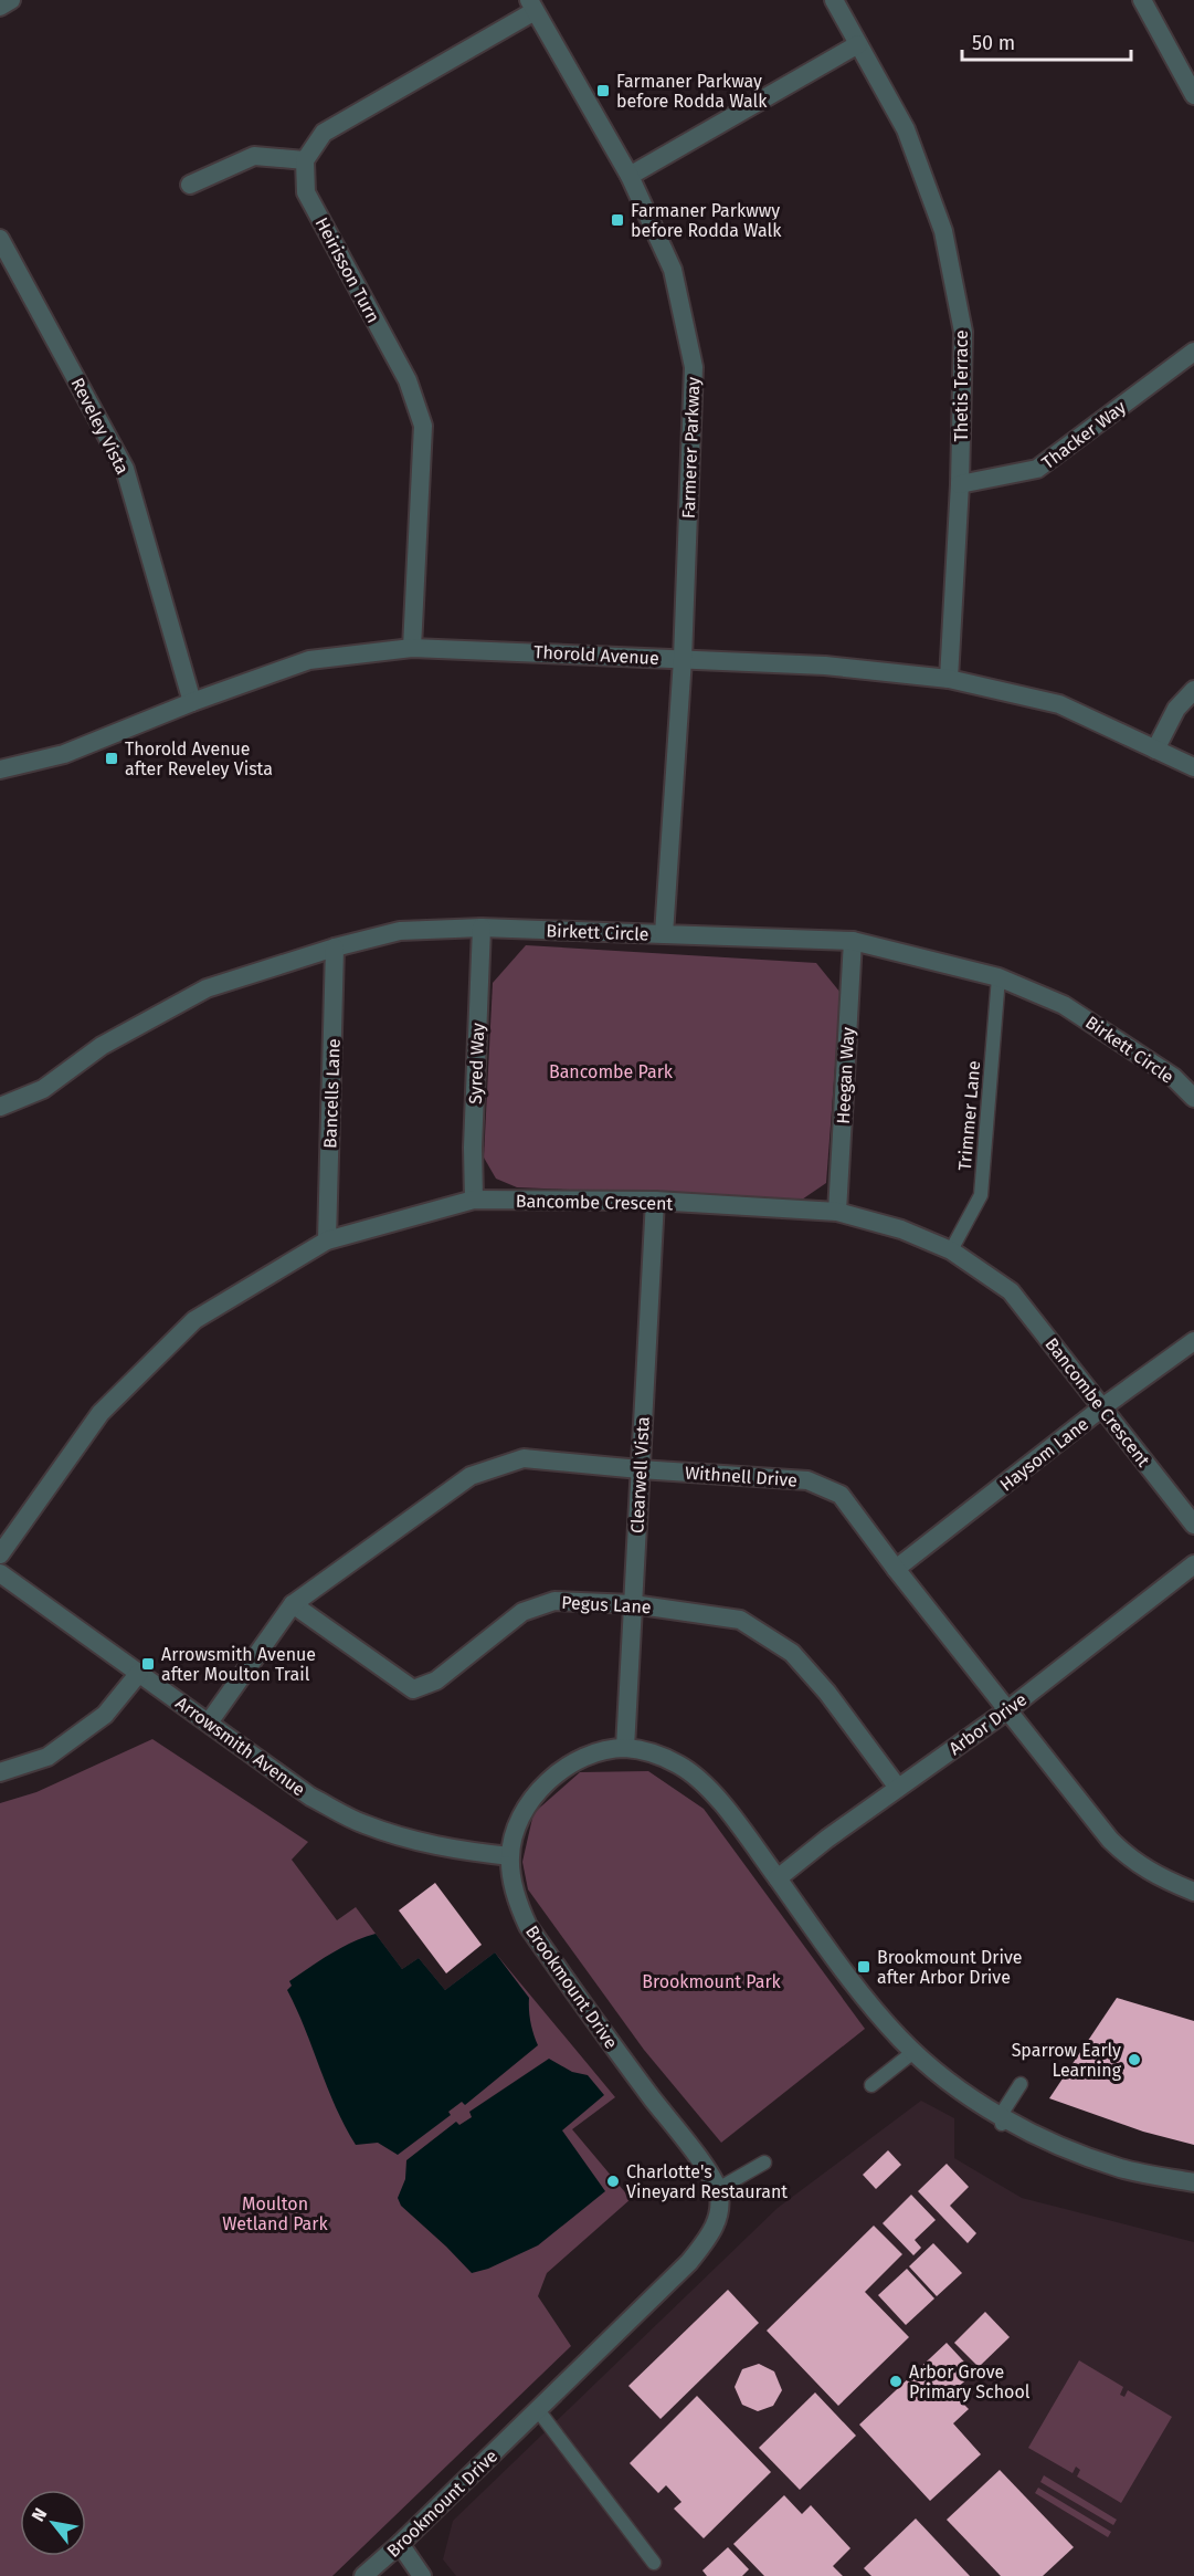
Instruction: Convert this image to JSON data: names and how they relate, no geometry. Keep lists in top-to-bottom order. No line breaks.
{"streets":{"street":["Heirisson Turn","Thetis Terrace","Reveley Vista","Thacker Way","Farmerer Parkway","Thorold Avenue","Birkett Circle","Syred Way","Heegan Way","Bancells Lane","Bancombe Crescent","Haysom Lane","Clearwell Vista","Withnell Drive","Pegus Lane","Arbor Drive","Arrowsmith Avenue","Brookmount Drive"],"lane":["Trimmer Lane"]},"crossings":[["Heirisson Turn","Thorold Avenue"],["Thetis Terrace","Thacker Way"],["Thetis Terrace","Thorold Avenue"],["Reveley Vista","Thorold Avenue"],["Farmerer Parkway","Thorold Avenue"],["Farmerer Parkway","Birkett Circle"],["Birkett Circle","Syred Way"],["Birkett Circle","Heegan Way"],["Birkett Circle","Bancells Lane"],["Birkett Circle","Trimmer Lane"],["Syred Way","Bancombe Crescent"],["Heegan Way","Bancombe Crescent"],["Bancells Lane","Bancombe Crescent"],["Trimmer Lane","Bancombe Crescent"],["Bancombe Crescent","Haysom Lane"],["Bancombe Crescent","Clearwell Vista"],["Haysom Lane","Withnell Drive"],["Clearwell Vista","Withnell Drive"],["Clearwell Vista","Pegus Lane"],["Clearwell Vista","Brookmount Drive"],["Withnell Drive","Pegus Lane"],["Withnell Drive","Arbor Drive"],["Withnell Drive","Arrowsmith Avenue"],["Pegus Lane","Arbor Drive"],["Arbor Drive","Brookmount Drive"],["Arrowsmith Avenue","Brookmount Drive"]],"parks":["Bancombe Park","Brookmount Park","Moulton Wetland Park"],"places":{"transit":["Farmaner Parkway before Rodda Walk","Farmaner Parkwwy before Rodda Walk","Thorold Avenue after Reveley Vista","Arrowsmith Avenue after Moulton Trail","Brookmount Drive after Arbor Drive"],"other":["Sparrow Early Learning","Charlotte's Vineyard Restaurant","Arbor Grove Primary School"]},"scale_bar":"50 m","north":"top left"}
